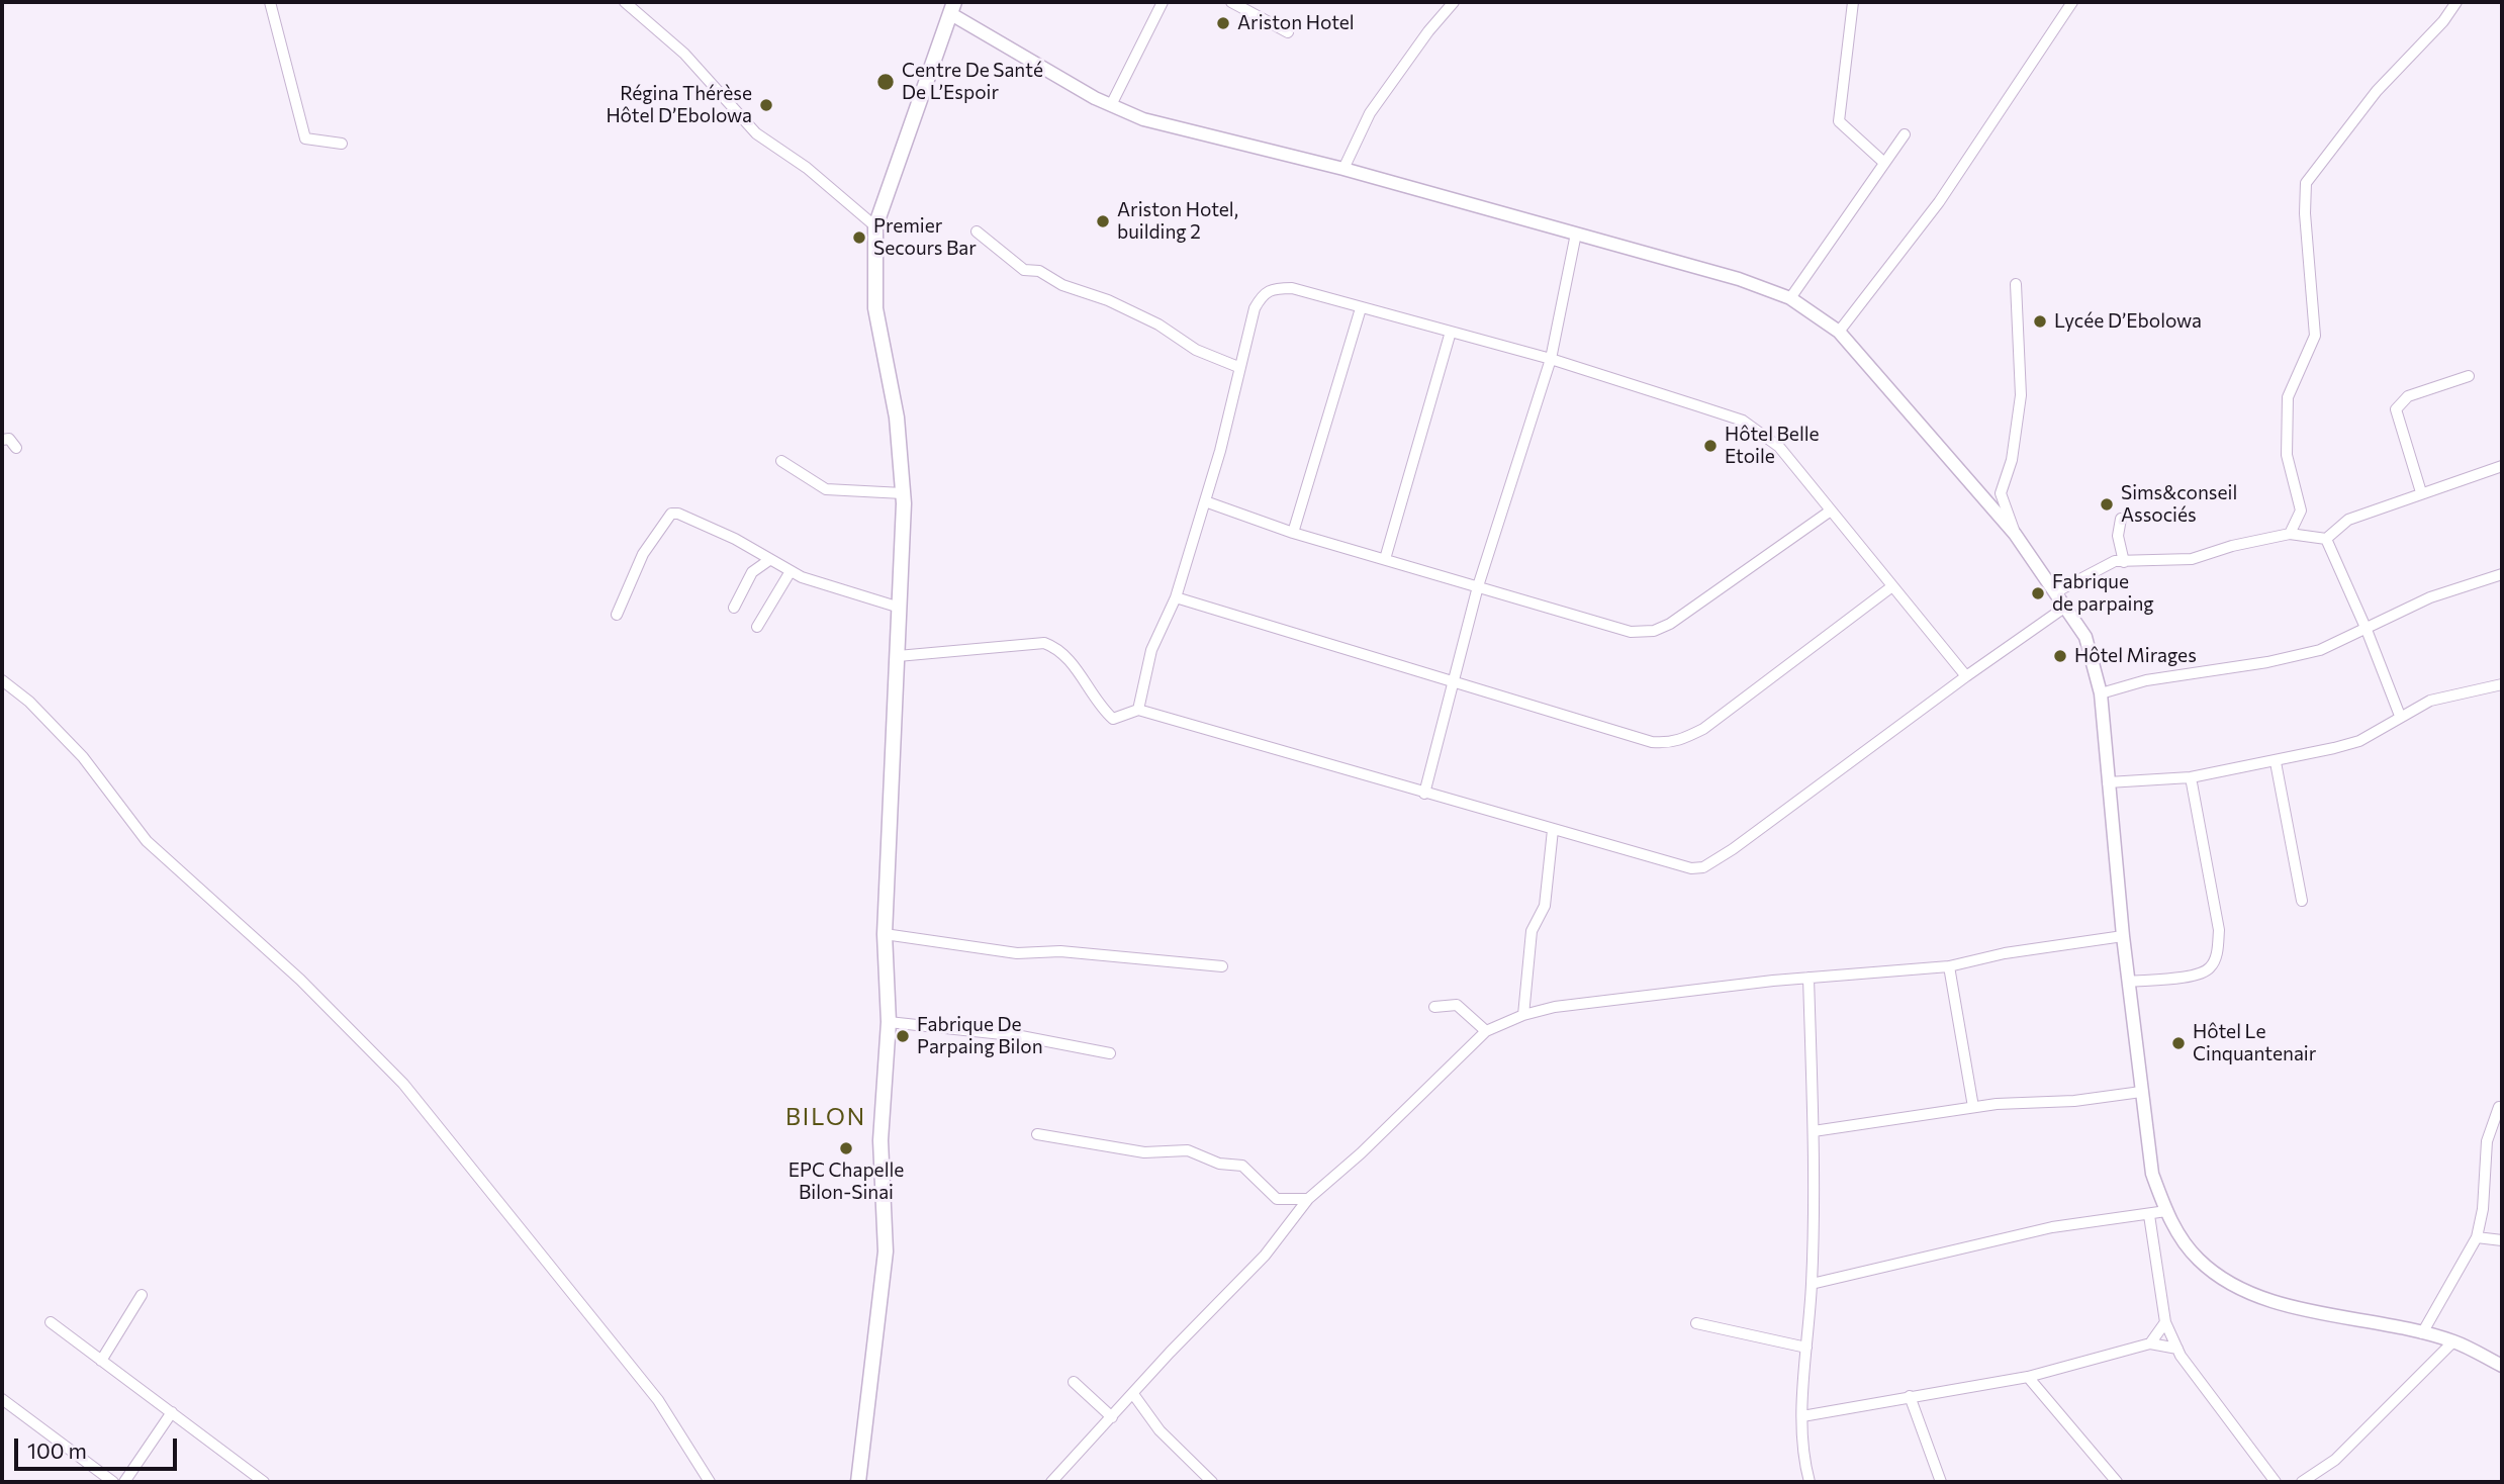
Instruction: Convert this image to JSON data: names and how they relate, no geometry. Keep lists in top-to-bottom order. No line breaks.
{"districts":["BILON"],"places":["Ariston Hotel","Centre De Santé De L’Espoir","Régina Thérèse Hôtel D’Ebolowa","Ariston Hotel, building 2","Premier Secours Bar","Lycée D’Ebolowa","Hôtel Belle Etoile","Sims&conseil Associés","Fabrique de parpaing","Hôtel Mirages","Fabrique De Parpaing Bilon","Hôtel Le Cinquantenair","EPC Chapelle Bilon-Sinai"],"scale_bar":"100 m"}
